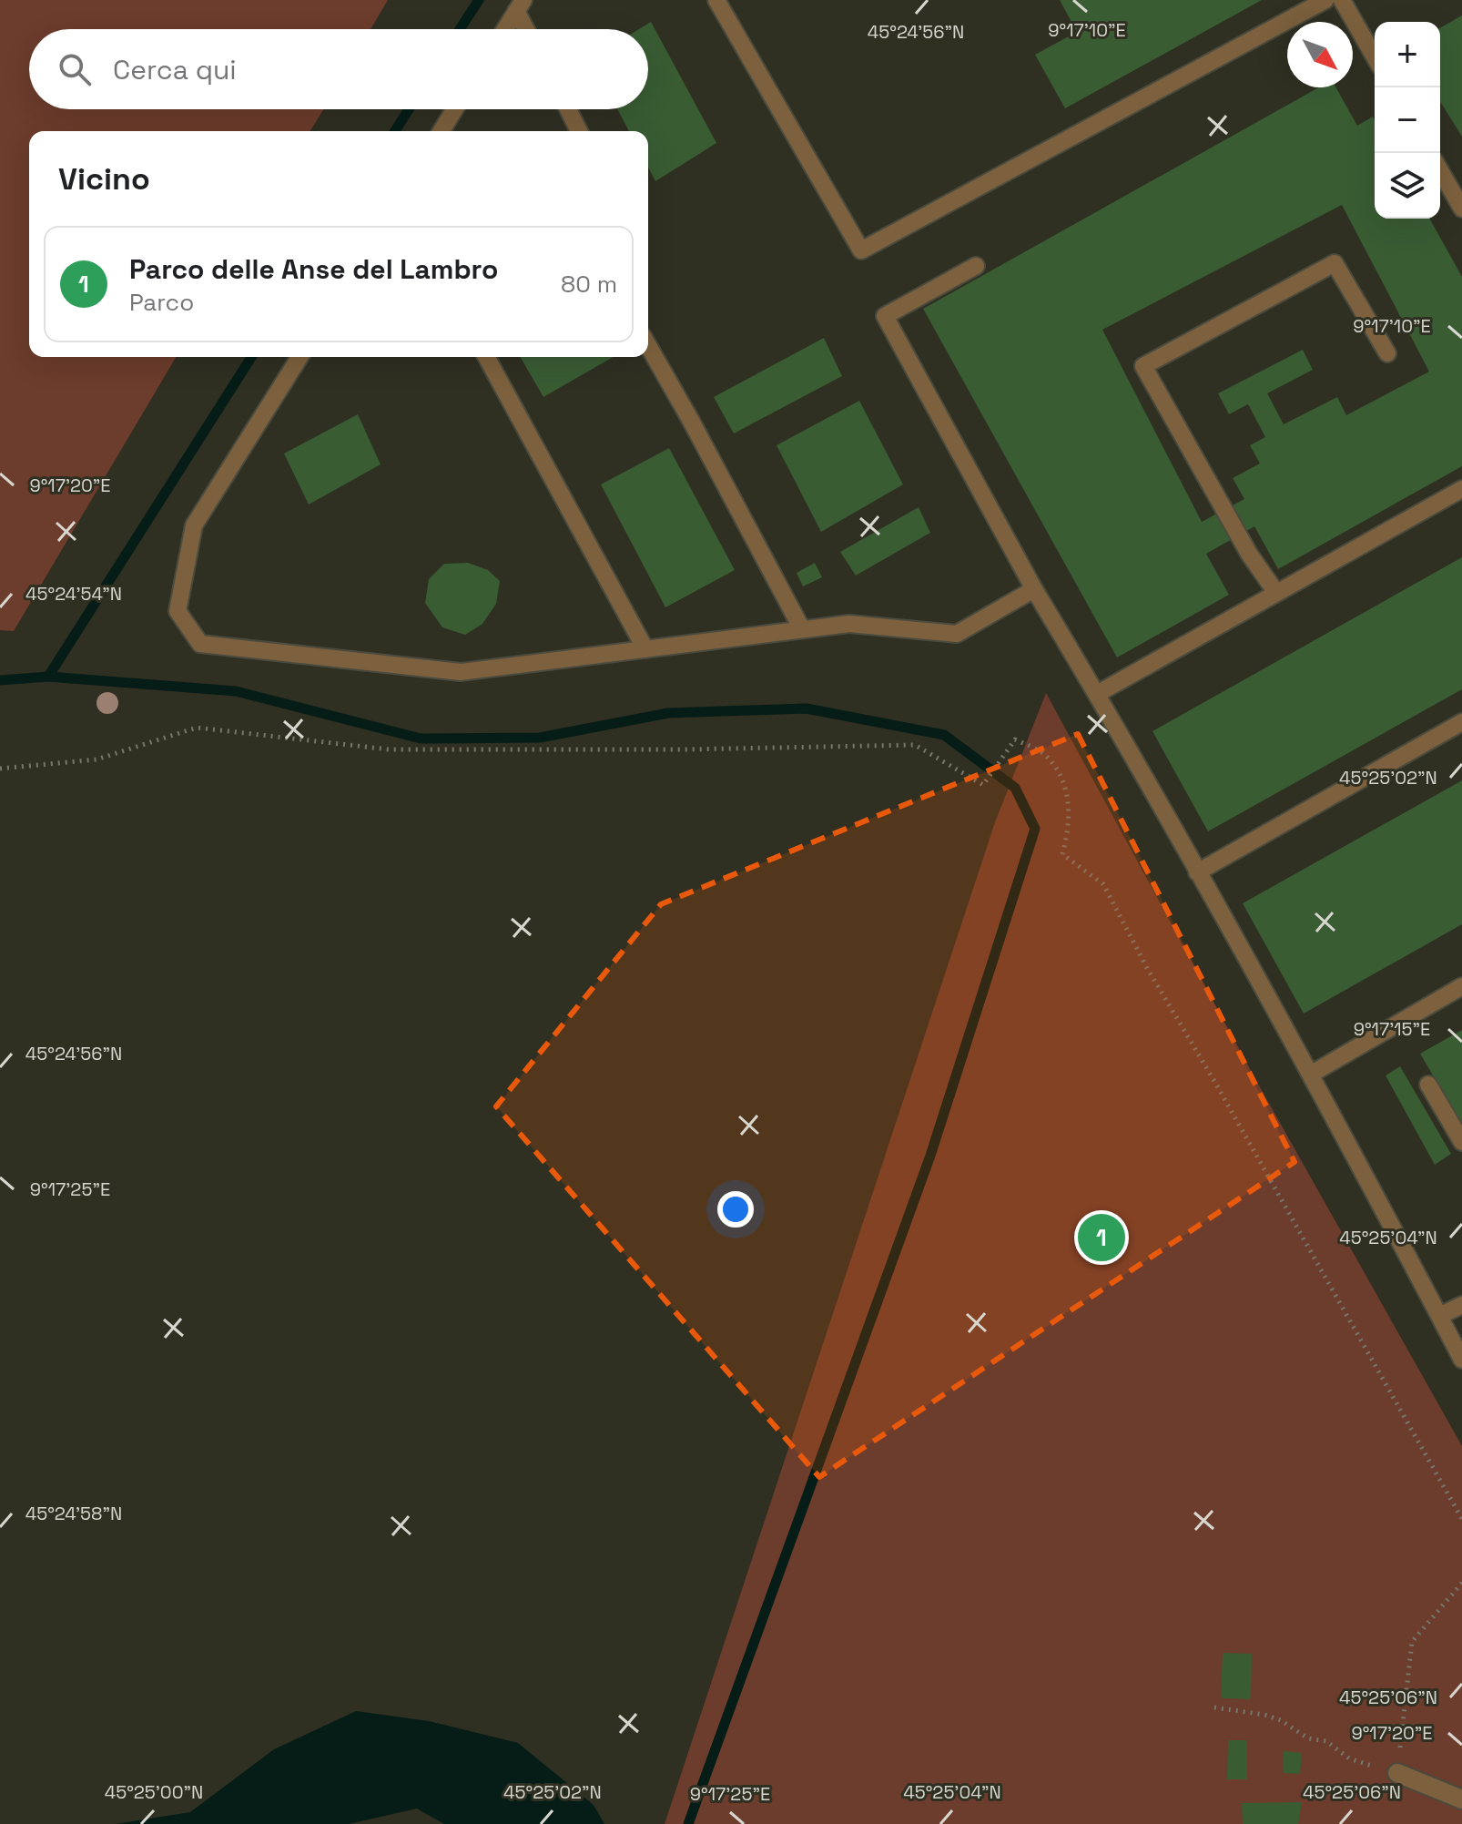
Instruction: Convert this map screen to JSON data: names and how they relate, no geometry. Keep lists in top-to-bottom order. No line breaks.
{"north":"bottom right","page":{"map_buttons":["+","−"],"search":"Cerca qui","heading":"Vicino","list":[{"mark":"1","name":"Parco delle Anse del Lambro","note":"Parco","value":"80 m"}],"pins":"1"},"coordinates":["9°17'10\"E","45°24'56\"N","9°17'20\"E","45°24'54\"N","45°25'02\"N","9°17'15\"E","9°17'25\"E","45°25'04\"N","45°24'58\"N","45°25'06\"N","45°25'00\"N"]}
